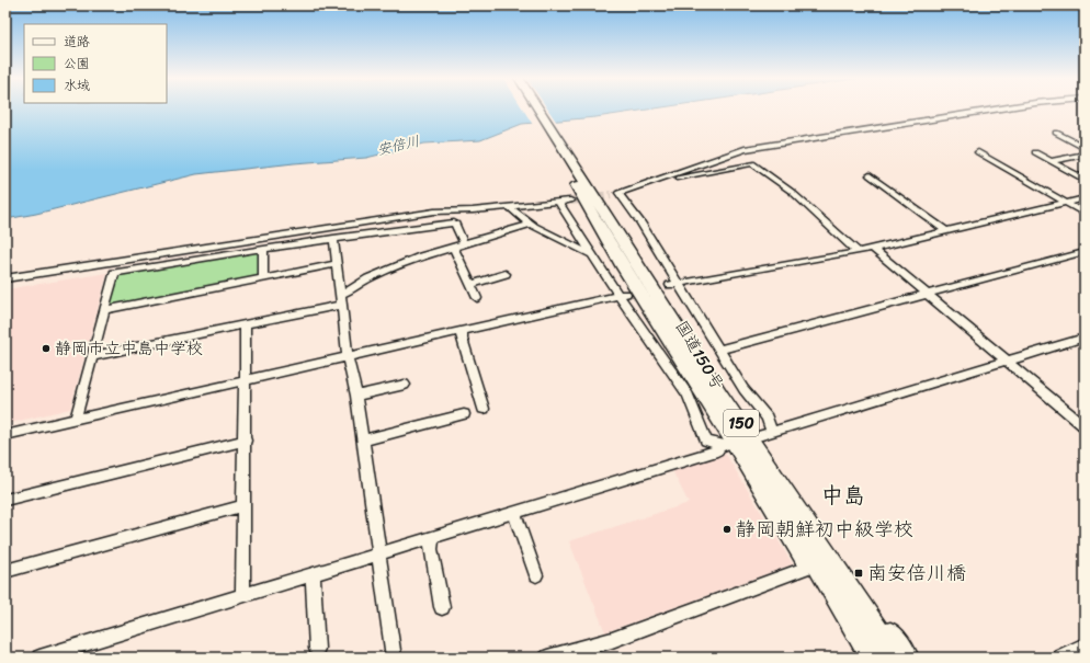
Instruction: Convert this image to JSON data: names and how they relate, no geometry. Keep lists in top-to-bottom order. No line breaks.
{"streets":{"highway":["国道150号","150"]},"crossings":[["国道150号","150"]],"districts":["中島"],"water":["安倍川"],"places":{"other":["静岡市立中島中学校","静岡朝鮮初中級学校"],"transit":["南安倍川橋"]},"legend":["道路","公園","水域"]}
